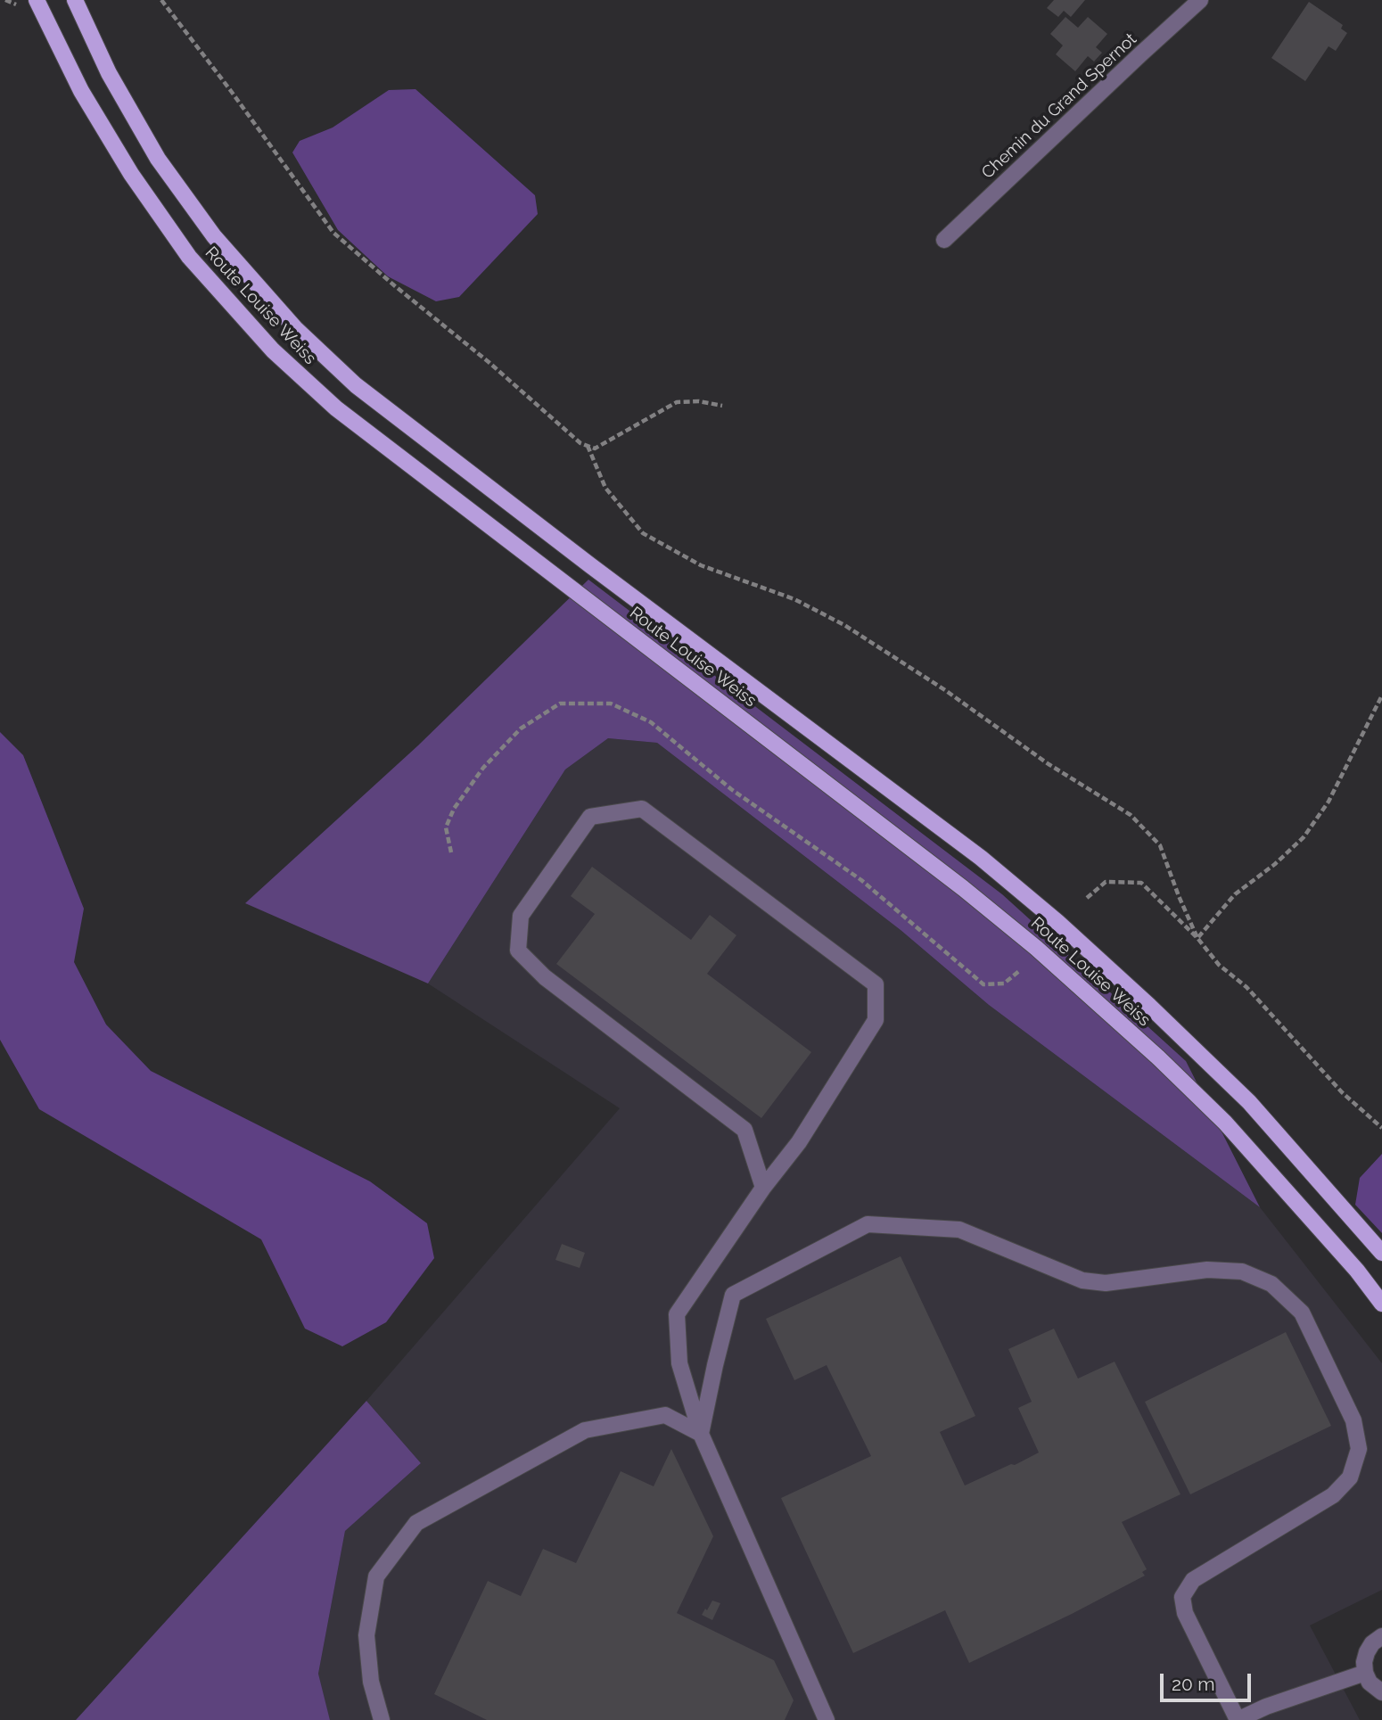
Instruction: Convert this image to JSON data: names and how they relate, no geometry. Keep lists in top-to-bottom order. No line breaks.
{"streets":{"main road":["Route Louise Weiss"],"street":["Chemin du Grand Spernot"]},"scale_bar":"20 m"}
